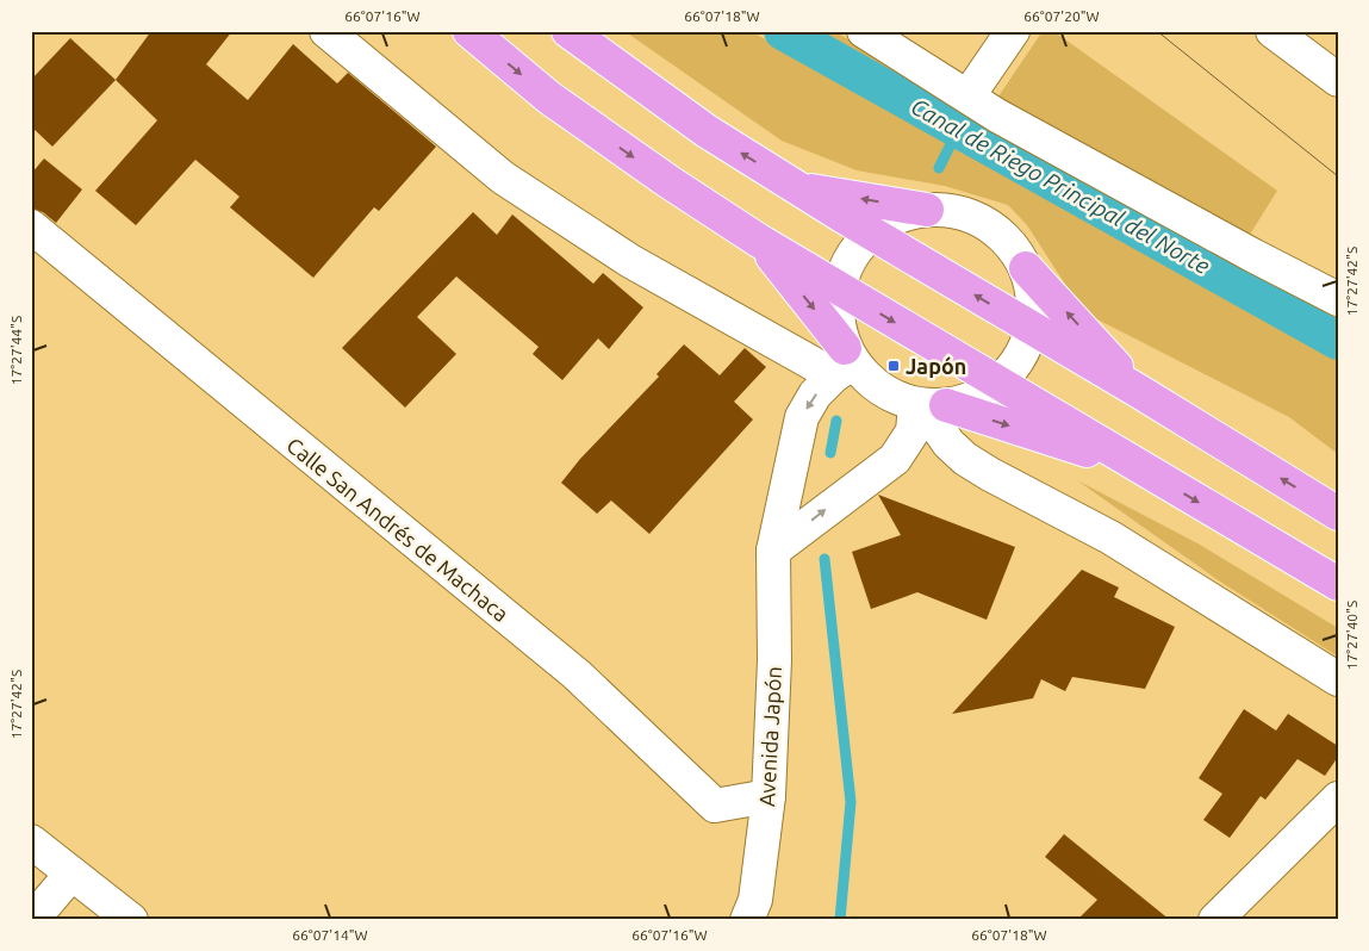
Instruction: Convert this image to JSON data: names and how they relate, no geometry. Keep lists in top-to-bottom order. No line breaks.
{"streets":{"street":["Calle San Andrés de Machaca","Avenida Japón"]},"crossings":[["Calle San Andrés de Machaca","Avenida Japón"]],"water":["Canal de Riego Principal del Norte"],"places":{"transit":["Japón"]},"coordinates":["66°07'16\"W","66°07'18\"W","66°07'20\"W","17°27'42\"S","17°27'44\"S","17°27'40\"S","66°07'14\"W"]}
